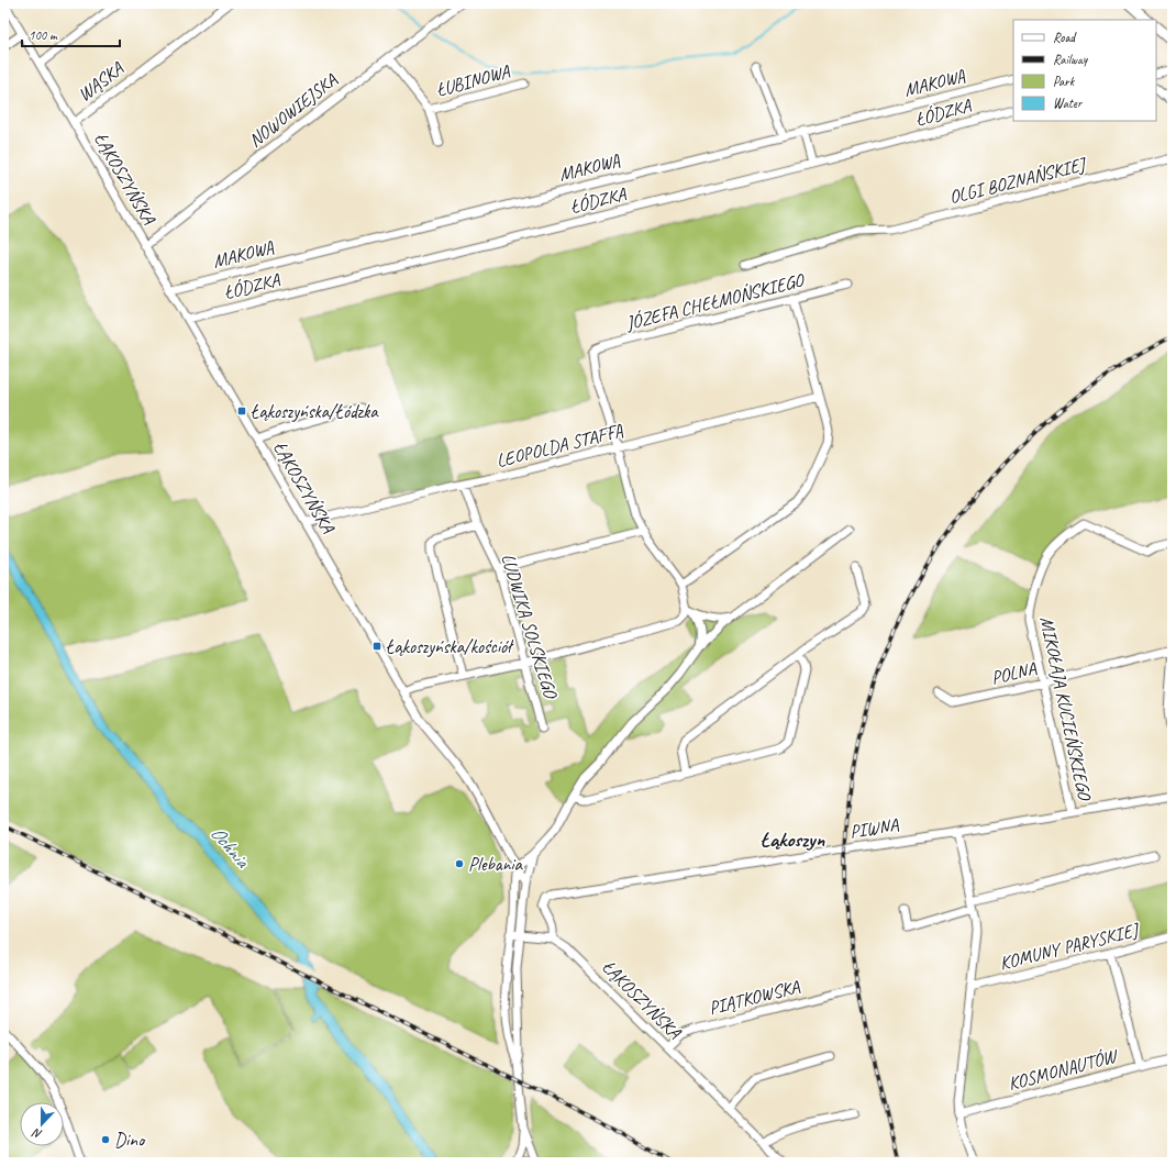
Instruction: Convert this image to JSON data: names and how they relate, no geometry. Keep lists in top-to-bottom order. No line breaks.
{"streets":{"street":["ŁUBINOWA","WĄSKA","MAKOWA","NOWOWIEJSKA","ŁÓDZKA","ŁĄKOSZYŃSKA","OLGI BOZNAŃSKIEJ","JÓZEFA CHEŁMOŃSKIEGO","LEOPOLDA STAFFA","LUDWIKA SOLSKIEGO","POLNA","MIKOŁAJA KUCIEŃSKIEGO","PIWNA","KOMUNY PARYSKIEJ","PIĄTKOWSKA","KOSMONAUTÓW"]},"crossings":[["ŁUBINOWA","NOWOWIEJSKA"],["WĄSKA","ŁĄKOSZYŃSKA"],["MAKOWA","ŁĄKOSZYŃSKA"],["NOWOWIEJSKA","ŁĄKOSZYŃSKA"],["ŁÓDZKA","ŁĄKOSZYŃSKA"],["ŁĄKOSZYŃSKA","LEOPOLDA STAFFA"],["ŁĄKOSZYŃSKA","PIWNA"],["ŁĄKOSZYŃSKA","PIĄTKOWSKA"],["JÓZEFA CHEŁMOŃSKIEGO","LEOPOLDA STAFFA"],["LEOPOLDA STAFFA","LUDWIKA SOLSKIEGO"],["POLNA","MIKOŁAJA KUCIEŃSKIEGO"],["MIKOŁAJA KUCIEŃSKIEGO","PIWNA"]],"districts":["Łąkoszyn"],"water":["Ochnia"],"places":{"transit":["Łąkoszyńska/Łódzka","Łąkoszyńska/kościół"],"other":["Plebania","Dino"]},"legend":["Road","Railway","Park","Water"],"scale_bar":"100 m","north":"bottom"}
